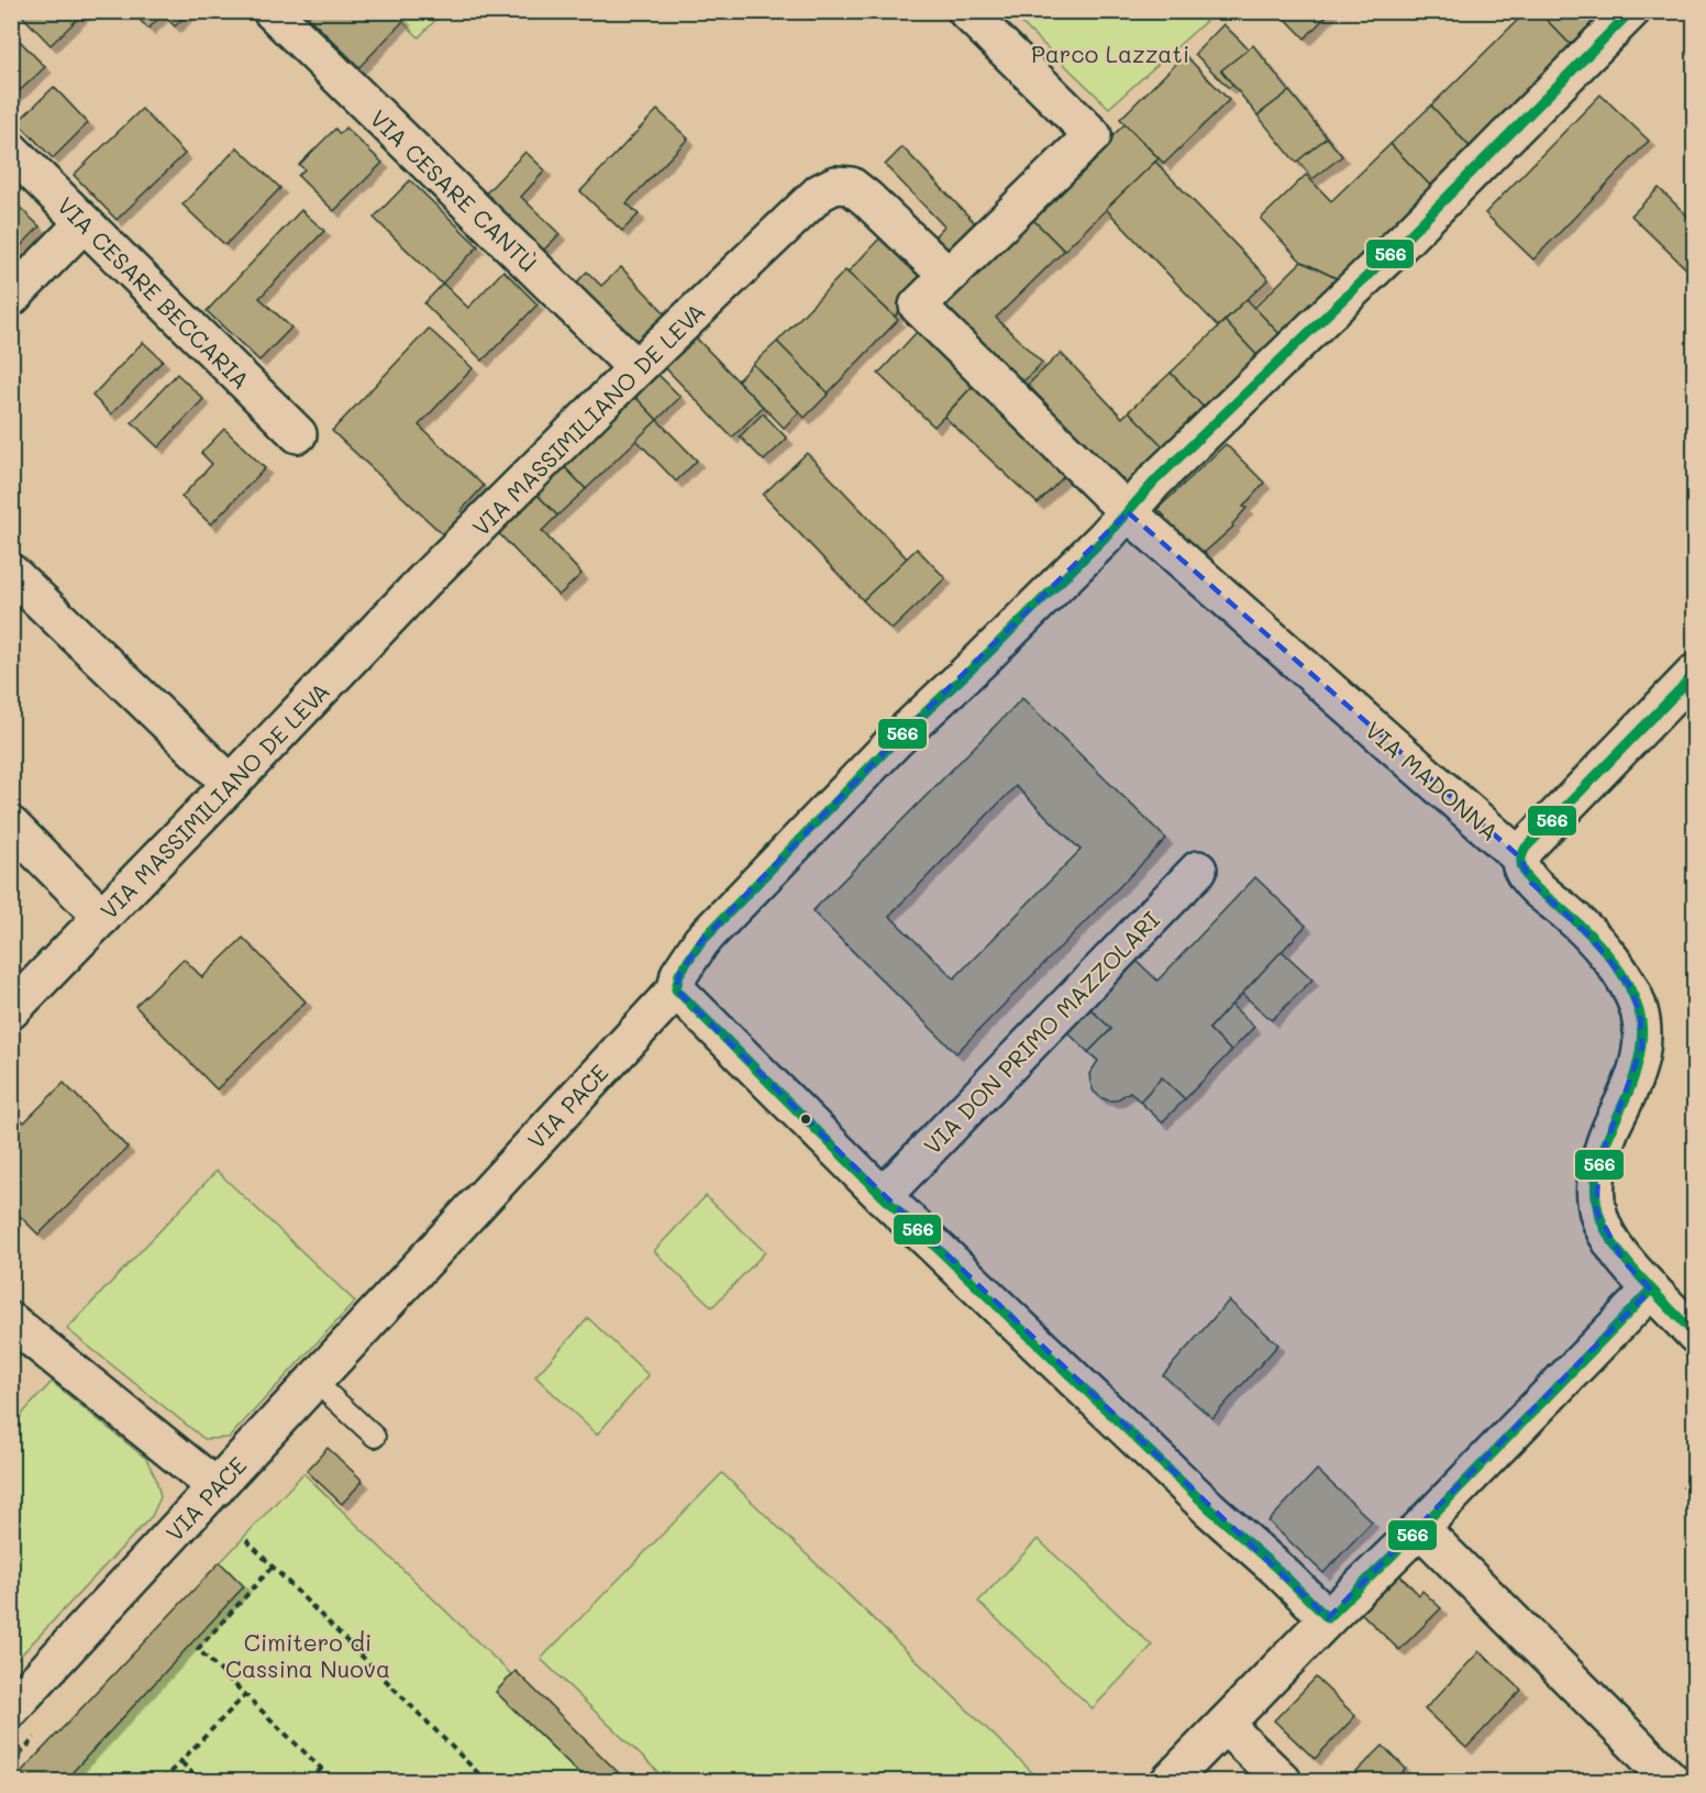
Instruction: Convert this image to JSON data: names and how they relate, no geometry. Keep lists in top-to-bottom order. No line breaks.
{"streets":{"street":["VIA CESARE CANTÙ","VIA CESARE BECCARIA","VIA MASSIMILIANO DE LEVA","VIA MADONNA","VIA DON PRIMO MAZZOLARI","VIA PACE"]},"crossings":[["VIA CESARE CANTÙ","VIA MASSIMILIANO DE LEVA"],["VIA MADONNA","VIA PACE"]],"parks":["Parco Lazzati","Cimitero di Cassina Nuova"],"lines":["transit line 566"]}
